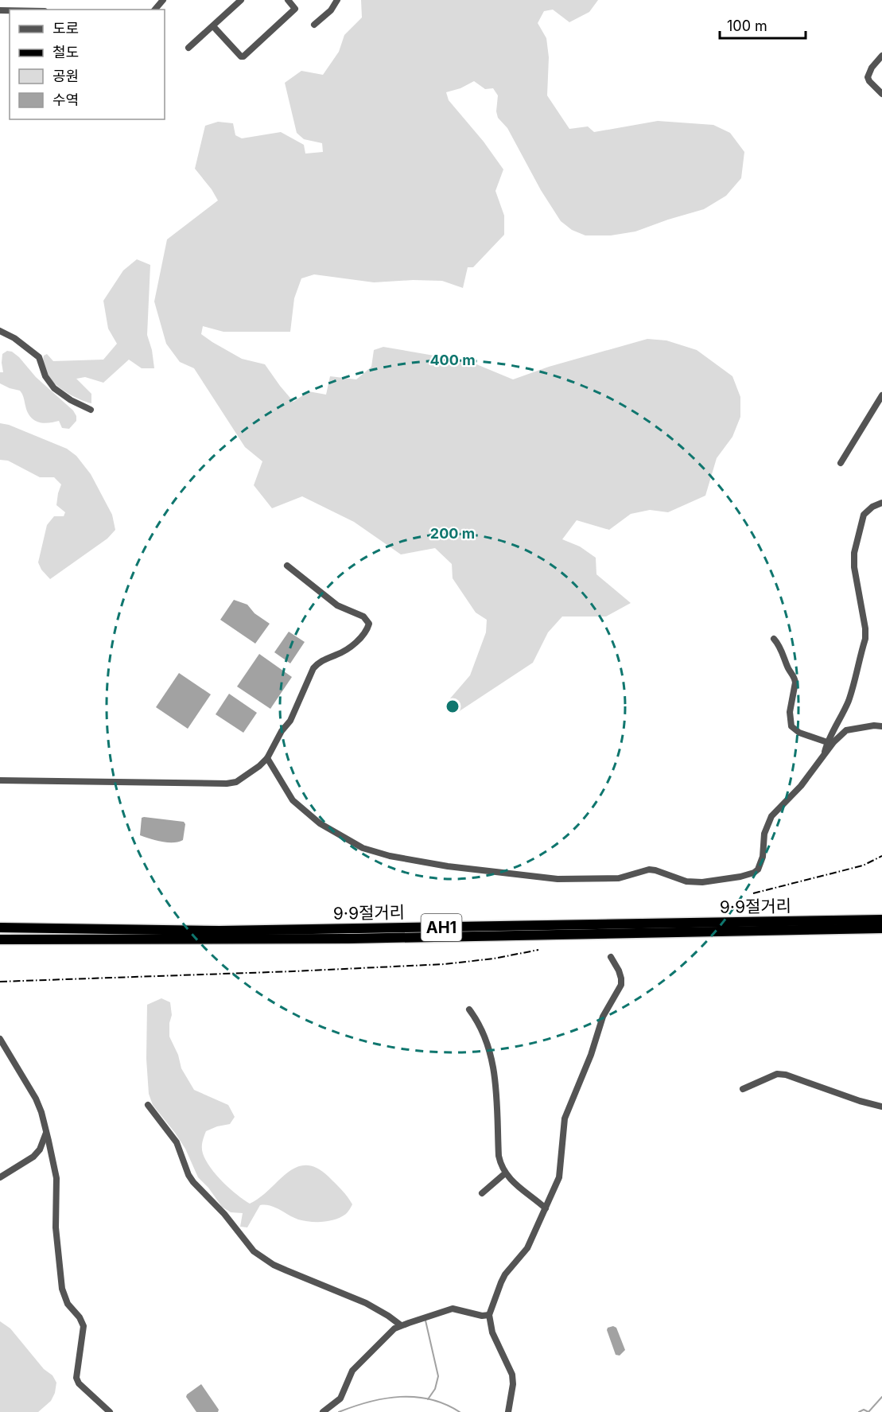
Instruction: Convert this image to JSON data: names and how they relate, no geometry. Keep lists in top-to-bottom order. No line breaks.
{"streets":{"highway":["9·9절거리","AH1"]},"legend":["도로","철도","공원","수역"],"scale_bar":"100 m","rings":["400 m","200 m"]}
